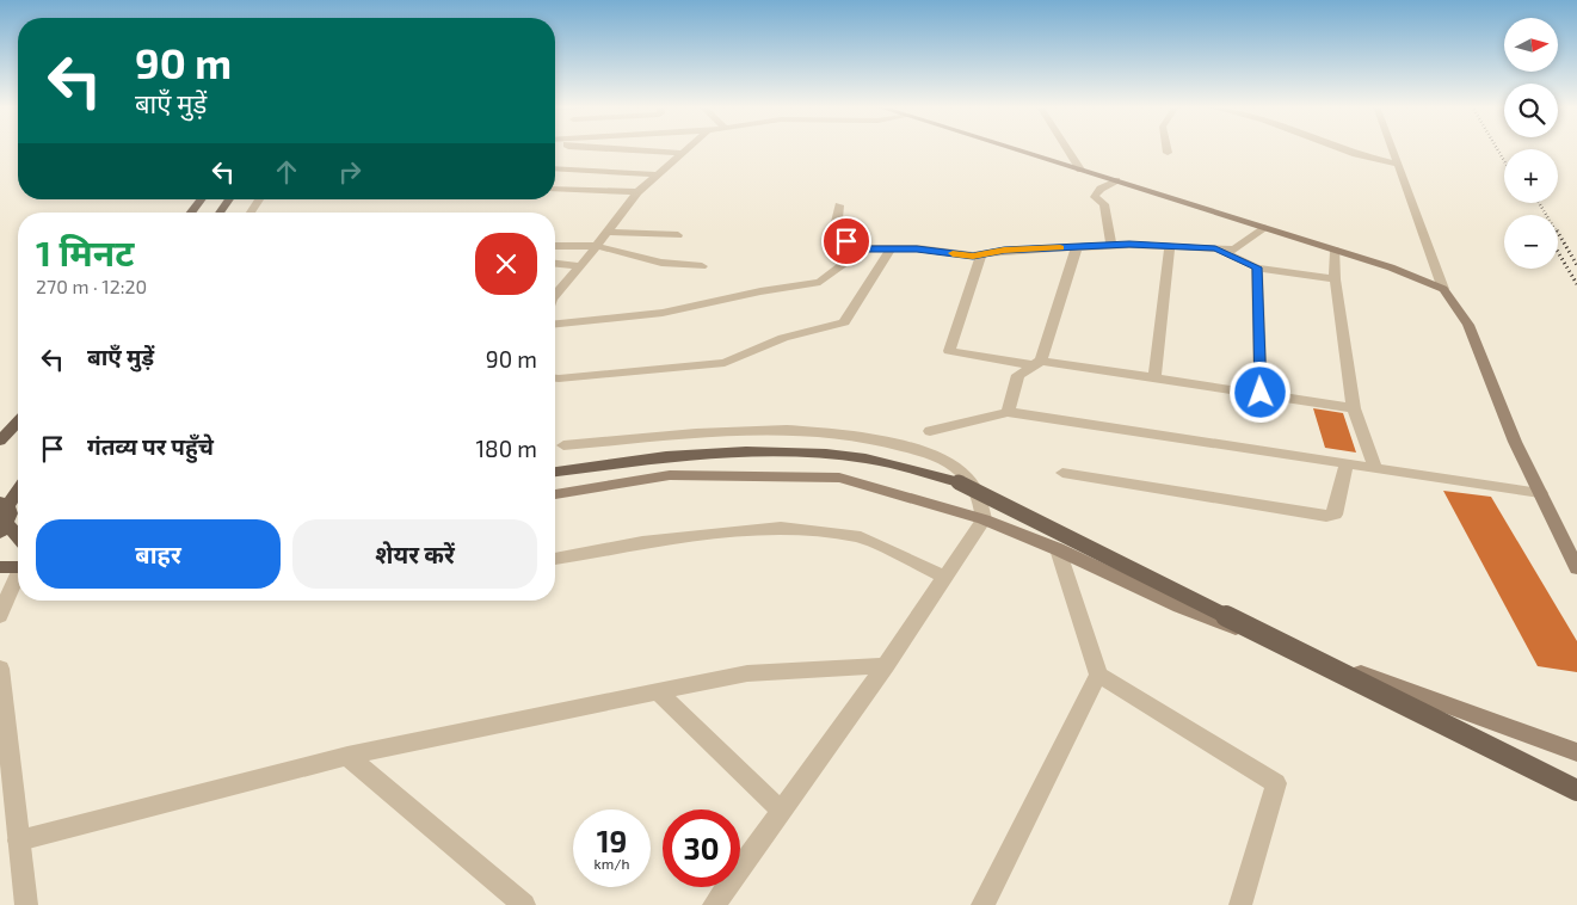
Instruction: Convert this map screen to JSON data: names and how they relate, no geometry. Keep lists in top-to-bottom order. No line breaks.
{"north":"right","page":{"map_buttons":["+","−"],"turn":["90 m","बाएँ मुड़ें"],"heading":["1 मिनट","270 m · 12:20"],"list":[{"name":"बाएँ मुड़ें","value":"90 m"},{"name":"गंतव्य पर पहुँचे","value":"180 m"}],"buttons":["बाहर","शेयर करें"],"speed":"19 km/h","limit":"30"}}
